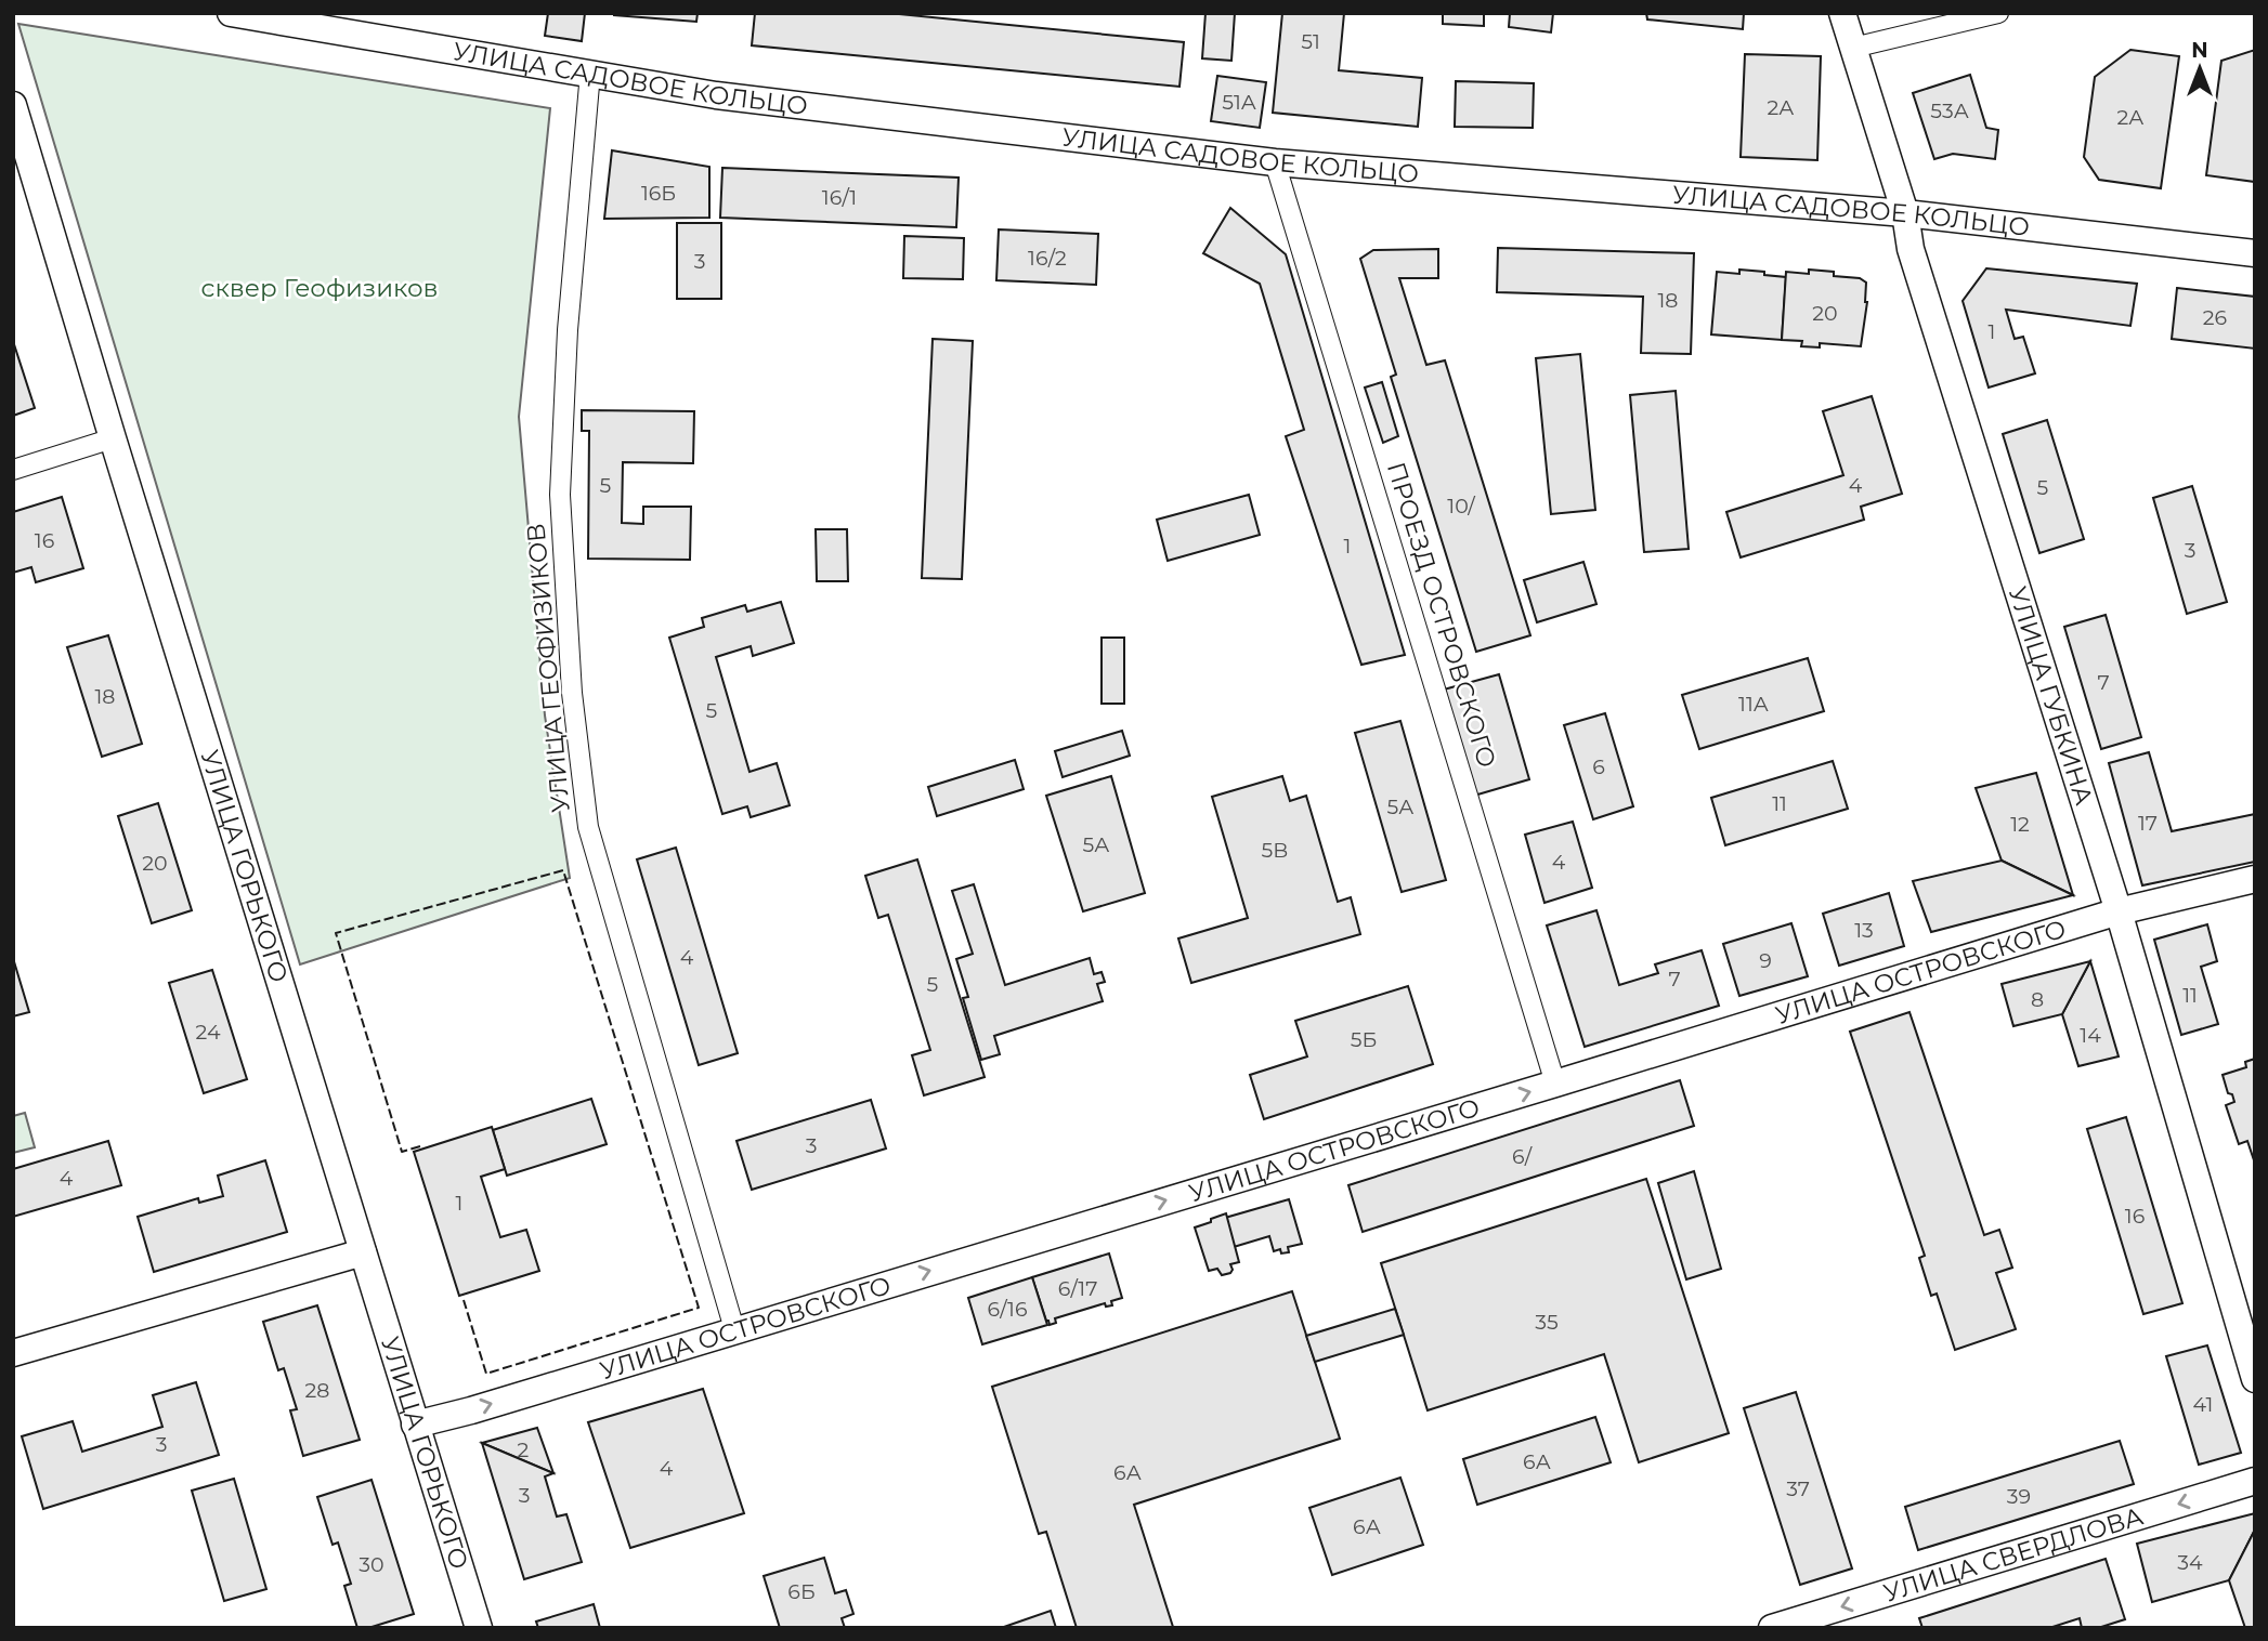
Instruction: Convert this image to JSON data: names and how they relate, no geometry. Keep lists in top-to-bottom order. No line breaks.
{"streets":{"street":["УЛИЦА САДОВОЕ КОЛЬЦО","ПРОЕЗД ОСТРОВСКОГО","УЛИЦА ГЕОФИЗИКОВ","УЛИЦА ГУБКИНА","УЛИЦА ГОРЬКОГО","УЛИЦА ОСТРОВСКОГО","УЛИЦА СВЕРДЛОВА"]},"crossings":[["УЛИЦА САДОВОЕ КОЛЬЦО","ПРОЕЗД ОСТРОВСКОГО"],["УЛИЦА САДОВОЕ КОЛЬЦО","УЛИЦА ГЕОФИЗИКОВ"],["УЛИЦА САДОВОЕ КОЛЬЦО","УЛИЦА ГУБКИНА"],["ПРОЕЗД ОСТРОВСКОГО","УЛИЦА ОСТРОВСКОГО"],["УЛИЦА ГЕОФИЗИКОВ","УЛИЦА ОСТРОВСКОГО"],["УЛИЦА ГУБКИНА","УЛИЦА ОСТРОВСКОГО"],["УЛИЦА ГОРЬКОГО","УЛИЦА ОСТРОВСКОГО"]],"one_way":["УЛИЦА ОСТРОВСКОГО","УЛИЦА СВЕРДЛОВА"],"parks":["cквер Геофизиков"],"house_numbers":["51","51А","2А","53А","2А","16Б","16/1","16/2","3","18","20","26","1","5","4","5","10/","16","1","3","7","18","11А","5","6","11","5А","17","12","5А","5В","4","20","13","4","9","7","5","11","8","24","14","5Б","3","6/","4","1","16","6/17","6/16","35","28","41","3","2","6А","4","6А","37","3","39","6А","34","30","6Б"],"north":"top"}
